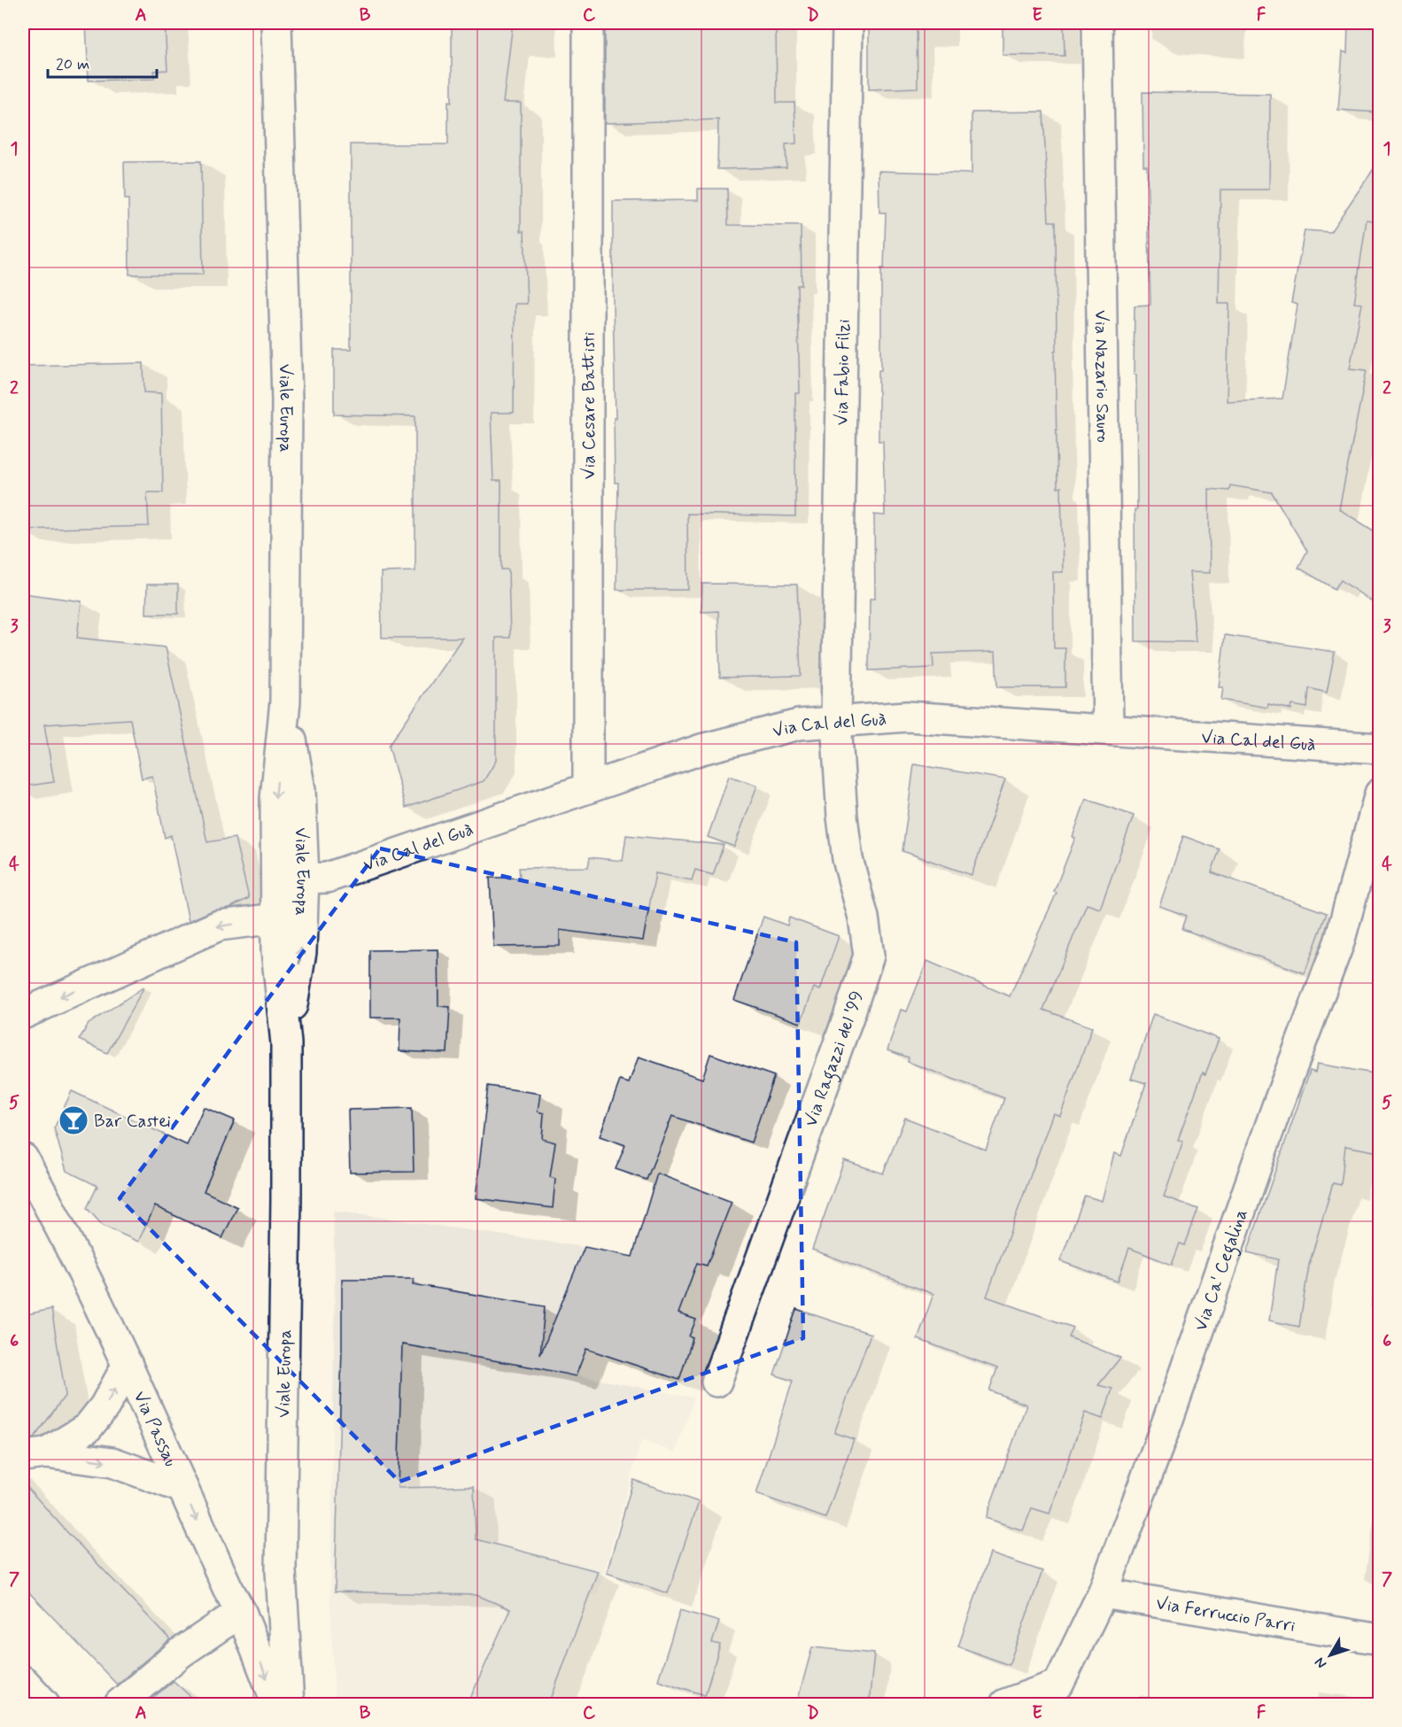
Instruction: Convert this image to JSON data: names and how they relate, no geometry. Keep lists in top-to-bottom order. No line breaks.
{"streets":{"street":["Via Fabio Filzi","Via Nazario Sauro","Via Cesare Battisti","Viale Europa","Via Cal del Guà","Via Ragazzi del '99","Via Ca' Cegalina","Via Passau","Via Ferruccio Parri"]},"crossings":[["Via Fabio Filzi","Via Cal del Guà"],["Via Fabio Filzi","Via Ragazzi del '99"],["Via Nazario Sauro","Via Cal del Guà"],["Via Cesare Battisti","Via Cal del Guà"],["Viale Europa","Via Cal del Guà"],["Via Cal del Guà","Via Ragazzi del '99"],["Via Ca' Cegalina","Via Ferruccio Parri"]],"one_way":["Via Passau"],"places":{"bar":["Bar Castei"]},"scale_bar":"20 m","north":"bottom left","grid":{"columns":["A","B","C","D","E","F"],"rows":["1","2","3","4","5","6","7"]}}
